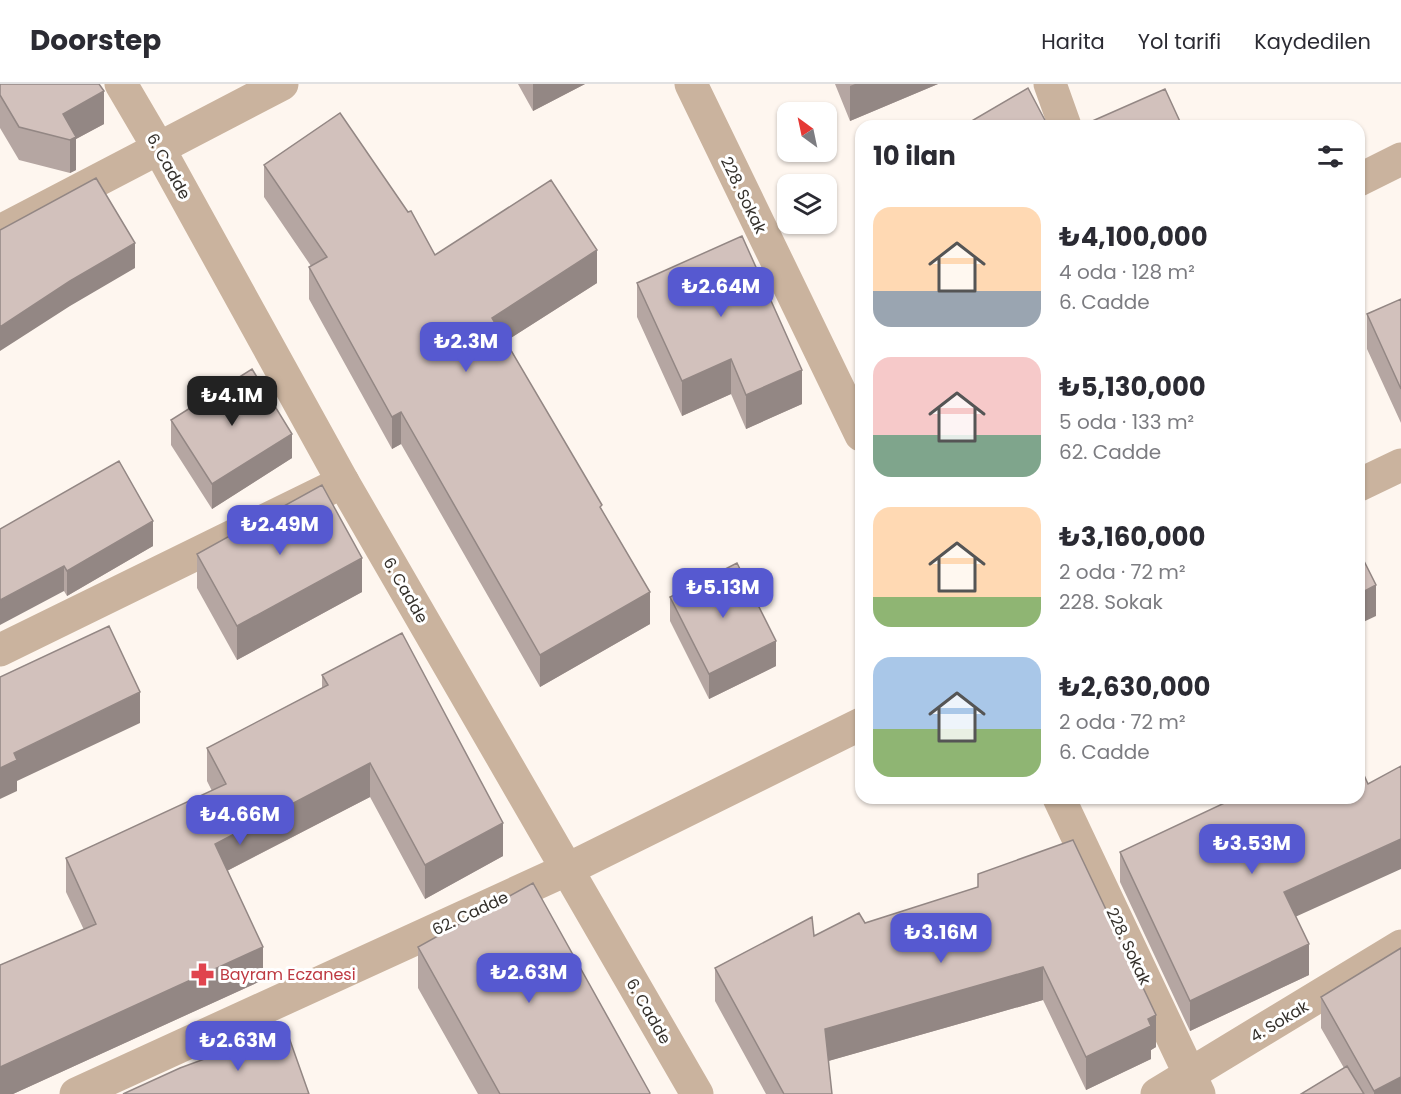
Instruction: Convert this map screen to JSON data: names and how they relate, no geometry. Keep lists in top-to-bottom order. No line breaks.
{"streets":{"street":["6. Cadde","228. Sokak","62. Cadde","4. Sokak"]},"crossings":[["6. Cadde","62. Cadde"],["228. Sokak","4. Sokak"]],"places":{"pharmacy":["Bayram Eczanesi"]},"north":"top left","page":{"header":"Doorstep","nav":["Harita","Yol tarifi","Kaydedilen"],"heading":"10 ilan","list":[{"name":"₺4,100,000","note":"4 oda · 128 m² · 6. Cadde"},{"name":"₺5,130,000","note":"5 oda · 133 m² · 62. Cadde"},{"name":"₺3,160,000","note":"2 oda · 72 m² · 228. Sokak"},{"name":"₺2,630,000","note":"2 oda · 72 m² · 6. Cadde"}],"price":["₺2.64M","₺2.3M","₺4.1M","₺2.49M","₺5.13M","₺4.66M","₺3.53M","₺3.16M","₺2.63M","₺2.63M"]}}
